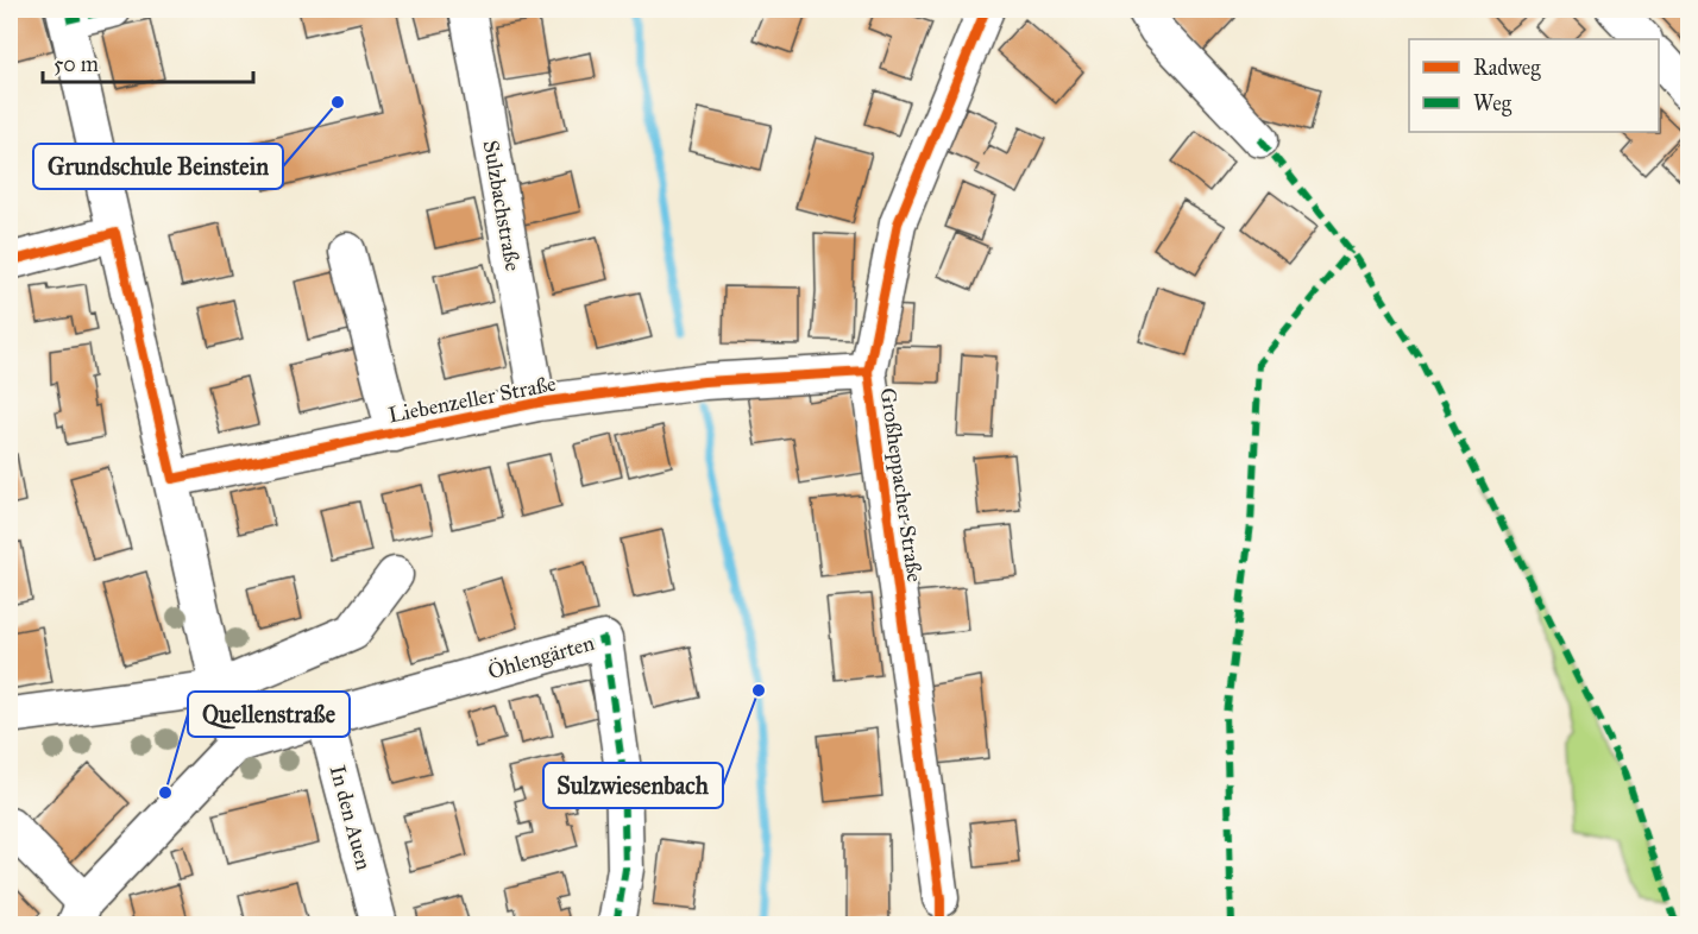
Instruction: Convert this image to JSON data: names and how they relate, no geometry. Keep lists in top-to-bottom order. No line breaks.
{"streets":{"street":["Sulzbachstraße","Liebenzeller Straße","Großheppacher Straße","Öhlengärten","In den Auen"]},"crossings":[["Sulzbachstraße","Liebenzeller Straße"],["Liebenzeller Straße","Großheppacher Straße"],["Öhlengärten","In den Auen"]],"places":["Grundschule Beinstein","Sulzwiesenbach","Quellenstraße"],"legend":["Radweg","Weg"],"scale_bar":"50 m"}
